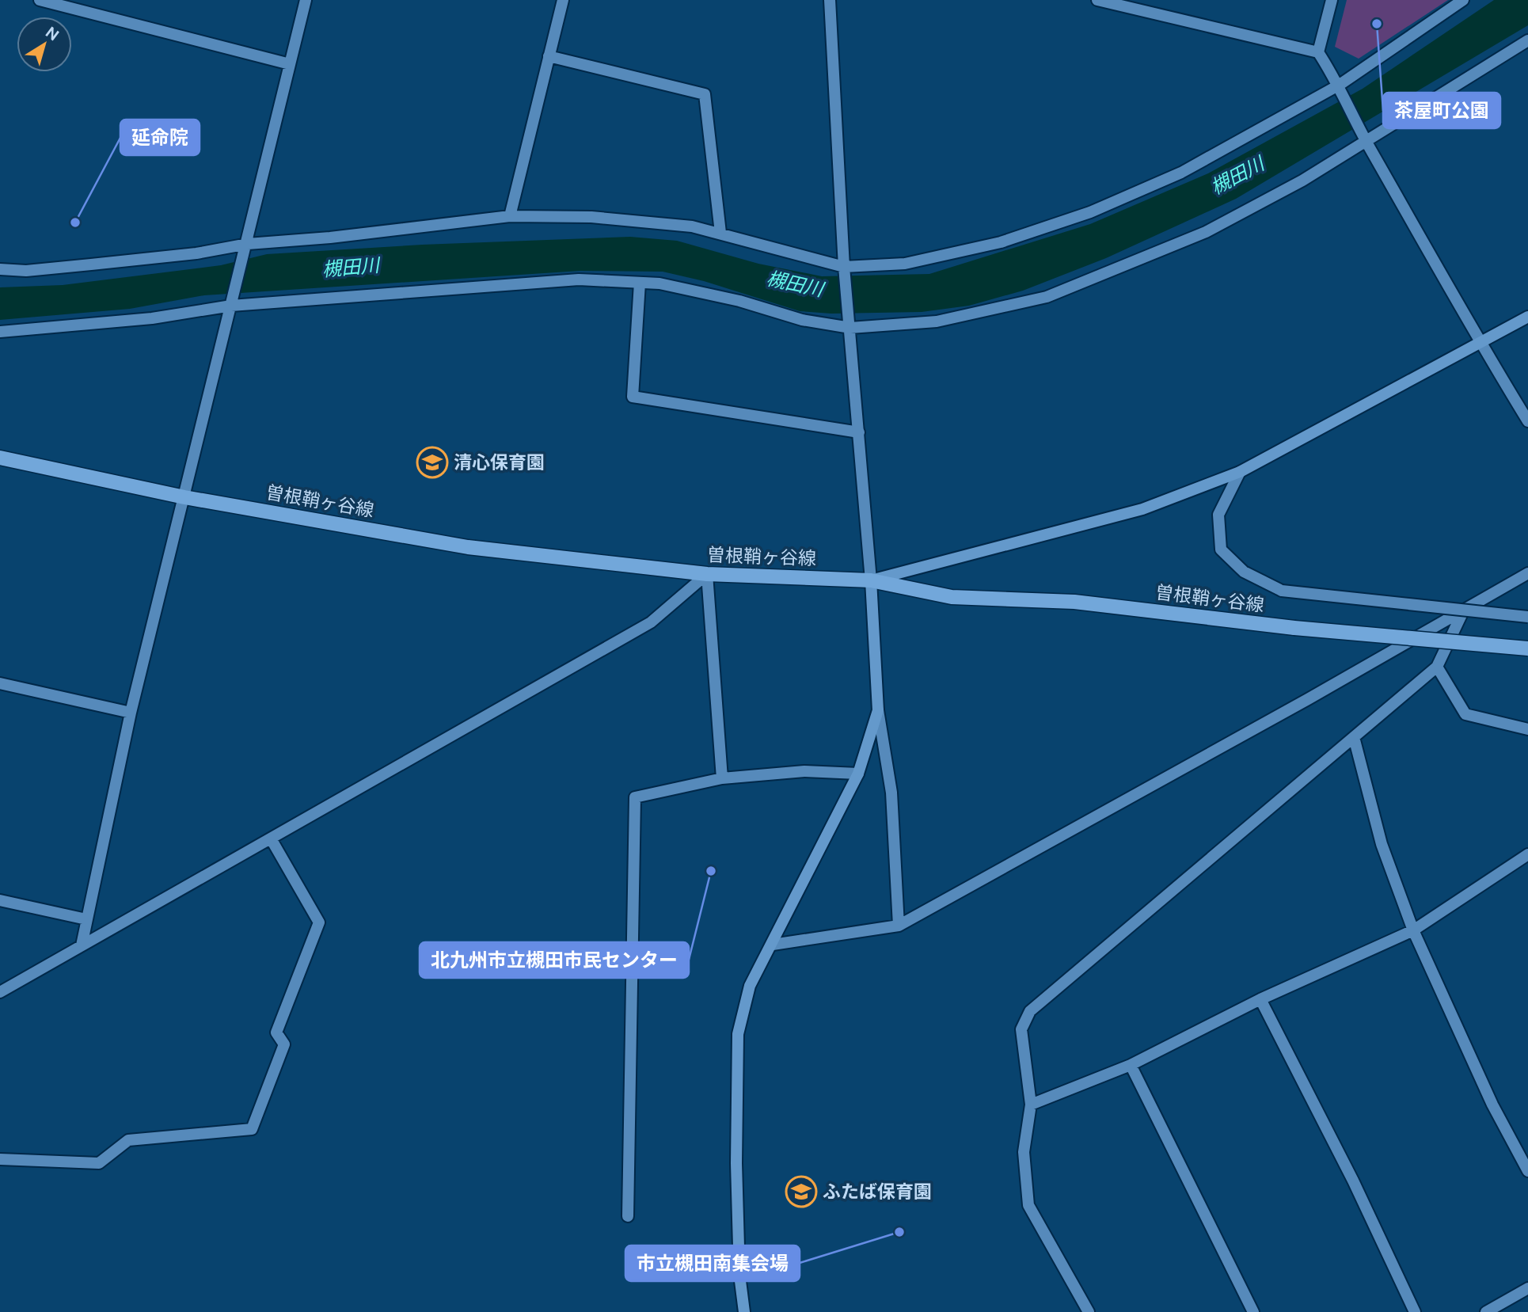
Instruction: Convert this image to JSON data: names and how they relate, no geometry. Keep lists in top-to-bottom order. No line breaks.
{"streets":{"main road":["曽根鞘ヶ谷線"]},"water":["槻田川"],"places":{"other":["茶屋町公園","延命院","北九州市立槻田市民センター","市立槻田南集会場"],"school or university":["清心保育園","ふたば保育園"]},"north":"top right"}
